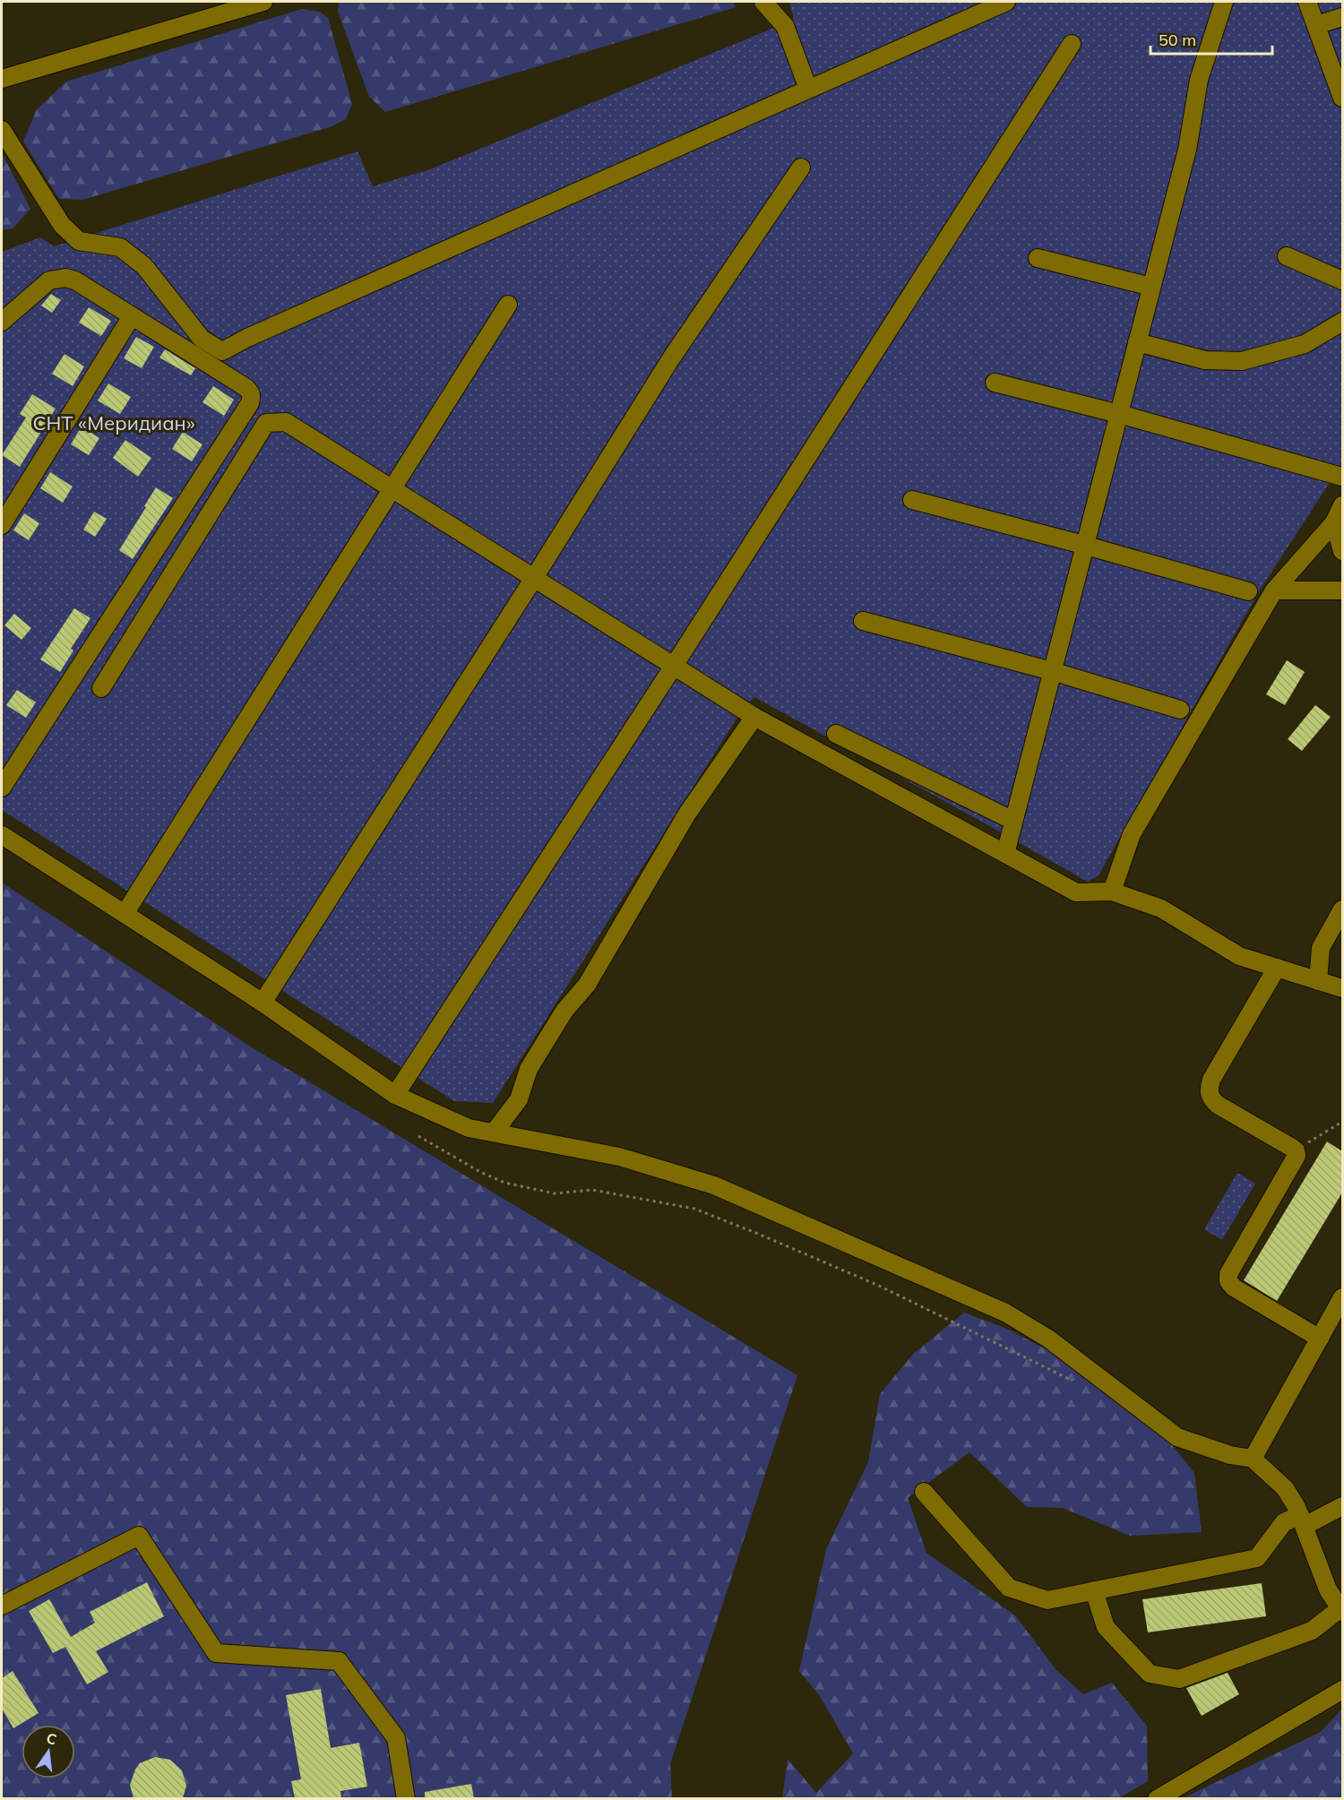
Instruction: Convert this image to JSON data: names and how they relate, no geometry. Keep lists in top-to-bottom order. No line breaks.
{"parks":["СНТ «Меридиан»"],"scale_bar":"50 m","north":"top"}
